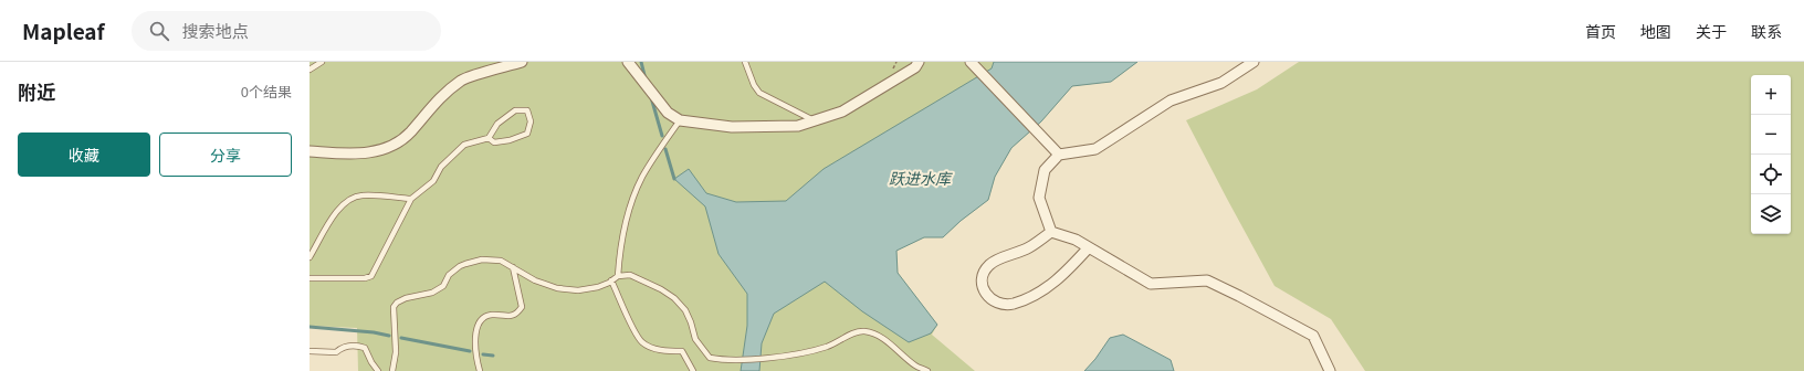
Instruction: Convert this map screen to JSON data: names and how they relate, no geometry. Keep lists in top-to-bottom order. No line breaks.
{"water":["跃进水库"],"page":{"header":"Mapleaf","search":"搜索地点","nav":["首页","地图","关于","联系"],"heading":["附近","0个结果"],"map_buttons":["+","−"],"buttons":["收藏","分享"]}}
